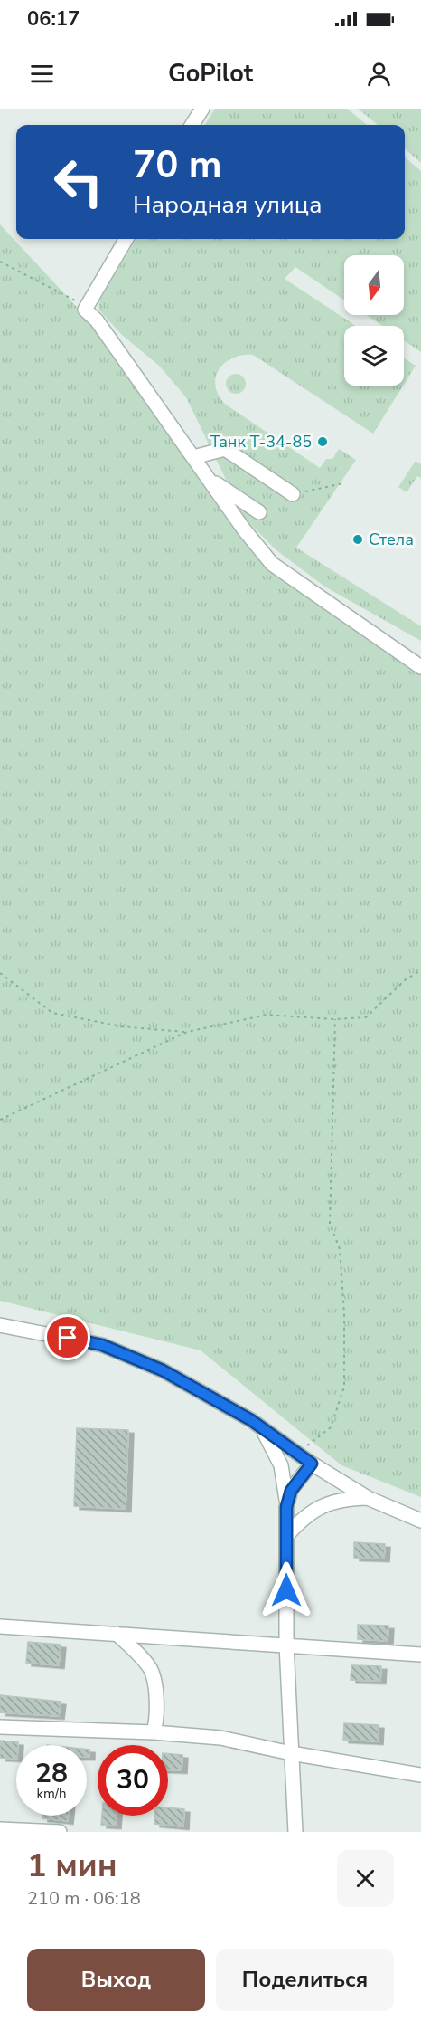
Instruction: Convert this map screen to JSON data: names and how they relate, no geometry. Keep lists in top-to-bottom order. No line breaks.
{"places":["Танк Т-34-85","Стела"],"north":"bottom","page":{"status":"06:17","header":"GoPilot","turn":["70 m","Народная улица"],"speed":"28 km/h","limit":"30","heading":["1 мин","210 m · 06:18"],"buttons":["Выход","Поделиться"]}}
